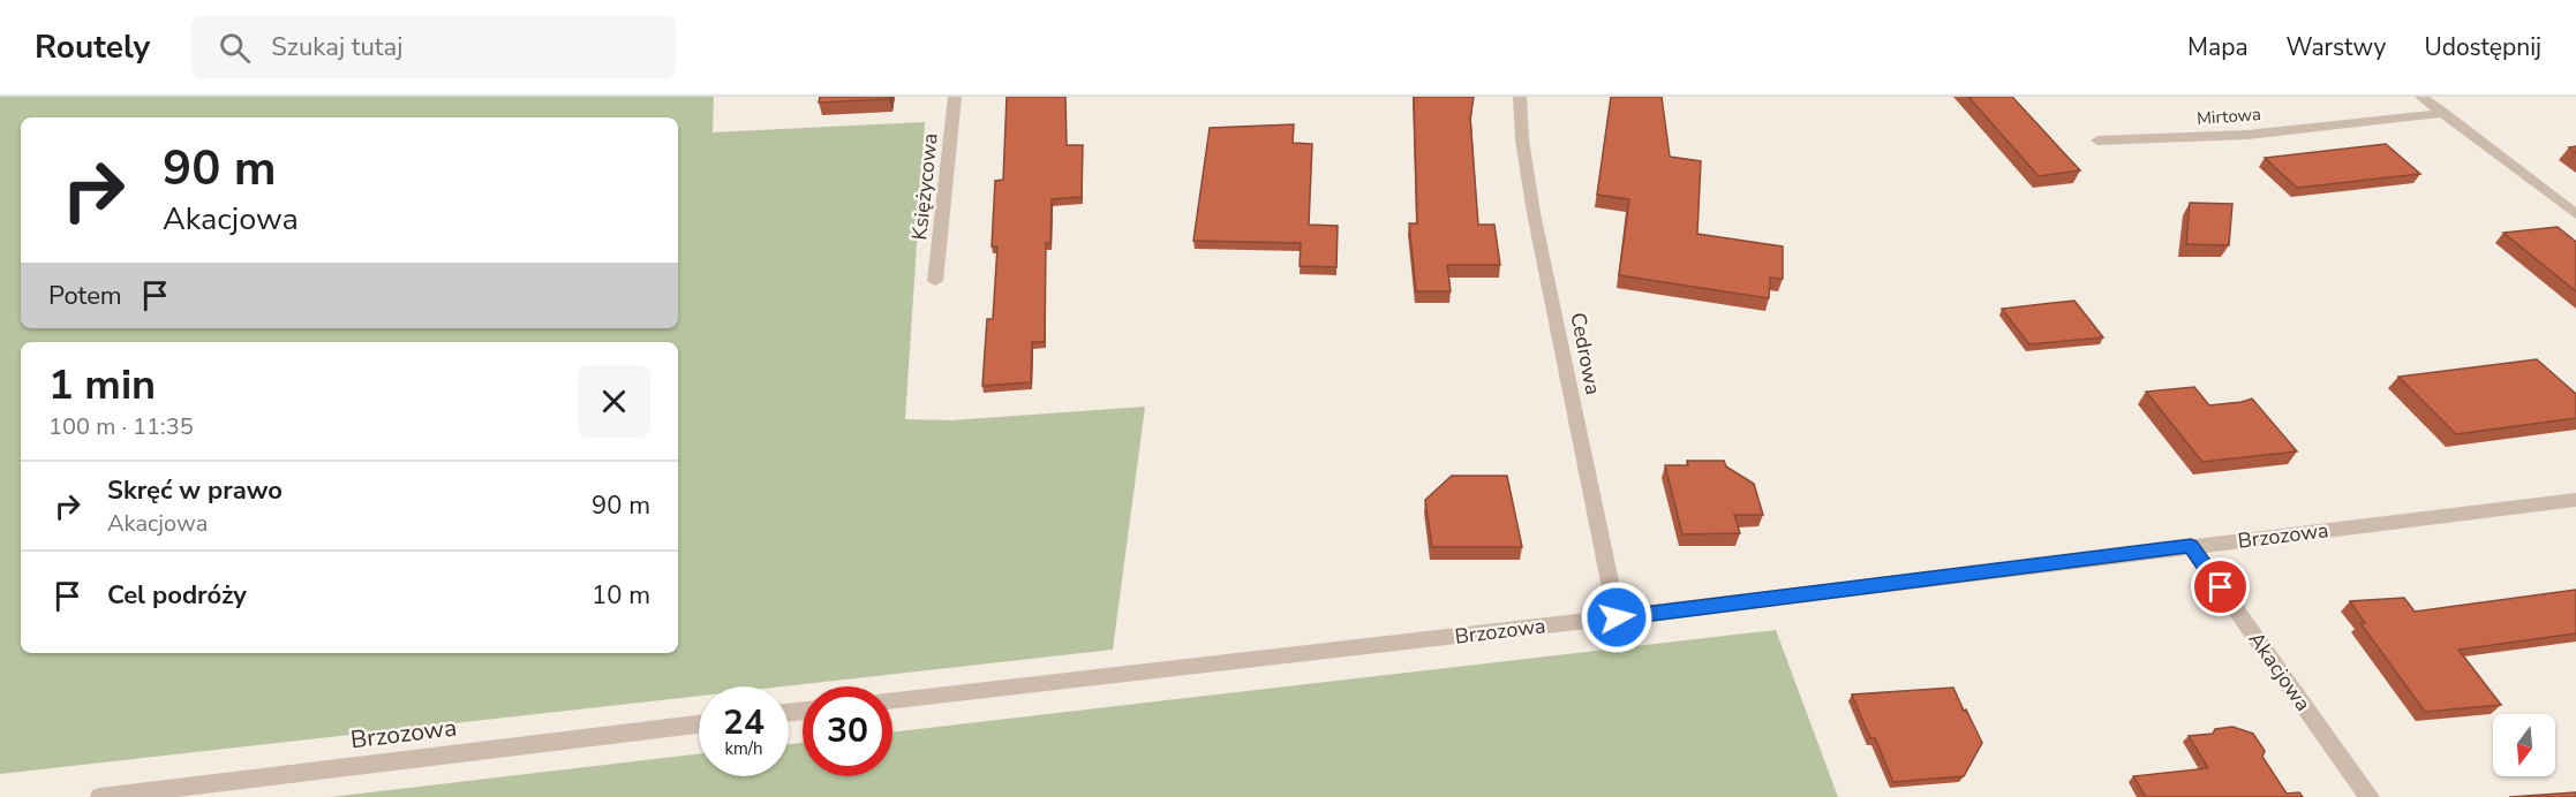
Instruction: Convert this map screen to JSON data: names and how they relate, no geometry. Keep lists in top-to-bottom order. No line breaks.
{"streets":{"street":["Mirtowa","Księżycowa","Cedrowa","Brzozowa","Akacjowa"]},"crossings":[["Cedrowa","Brzozowa"],["Brzozowa","Akacjowa"]],"north":"bottom","page":{"header":"Routely","search":"Szukaj tutaj","nav":["Mapa","Warstwy","Udostępnij"],"turn":["90 m","Akacjowa"],"then":"Potem","heading":["1 min","100 m · 11:35"],"list":[{"name":"Skręć w prawo","note":"Akacjowa","value":"90 m"},{"name":"Cel podróży","value":"10 m"}],"speed":"24 km/h","limit":"30"}}
